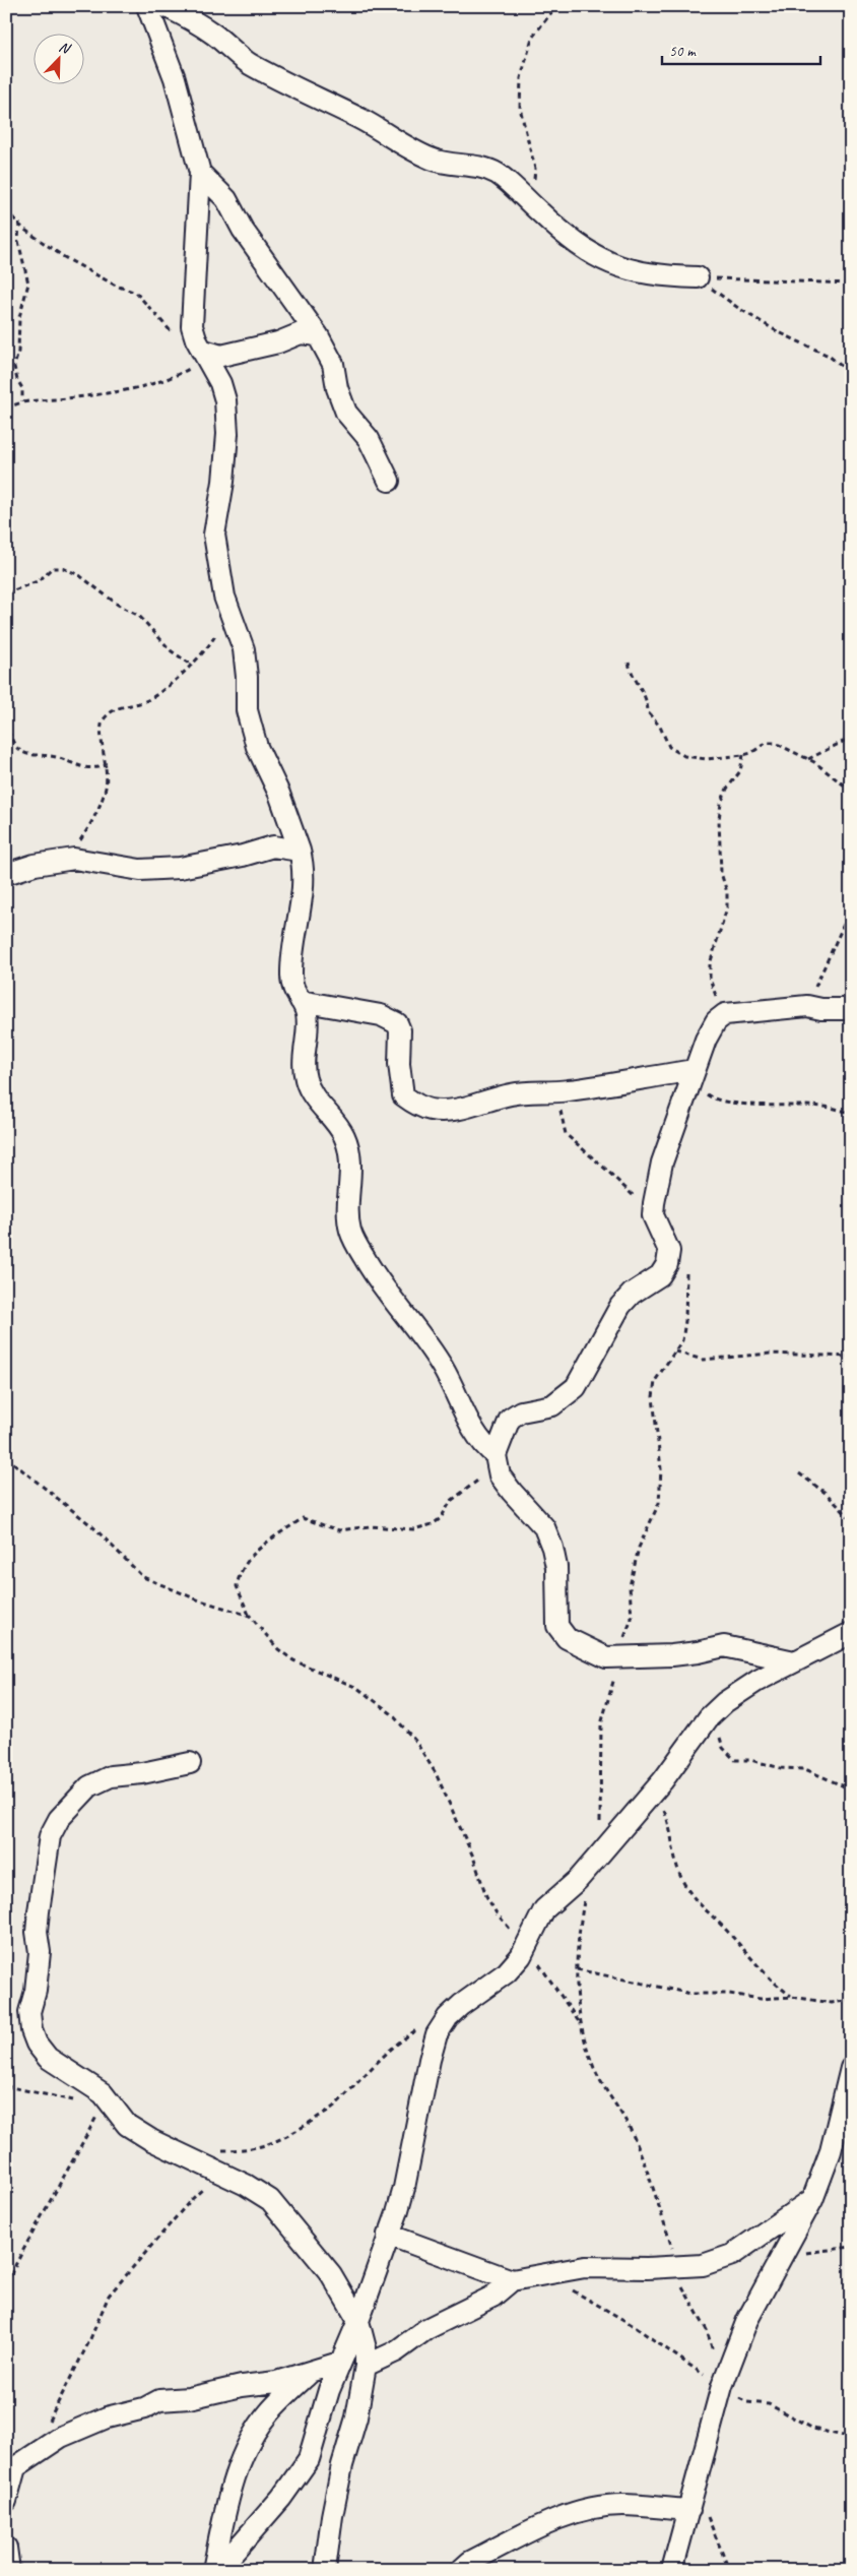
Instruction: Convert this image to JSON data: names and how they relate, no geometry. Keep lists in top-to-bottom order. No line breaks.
{"scale_bar":"50 m","north":"top right"}
